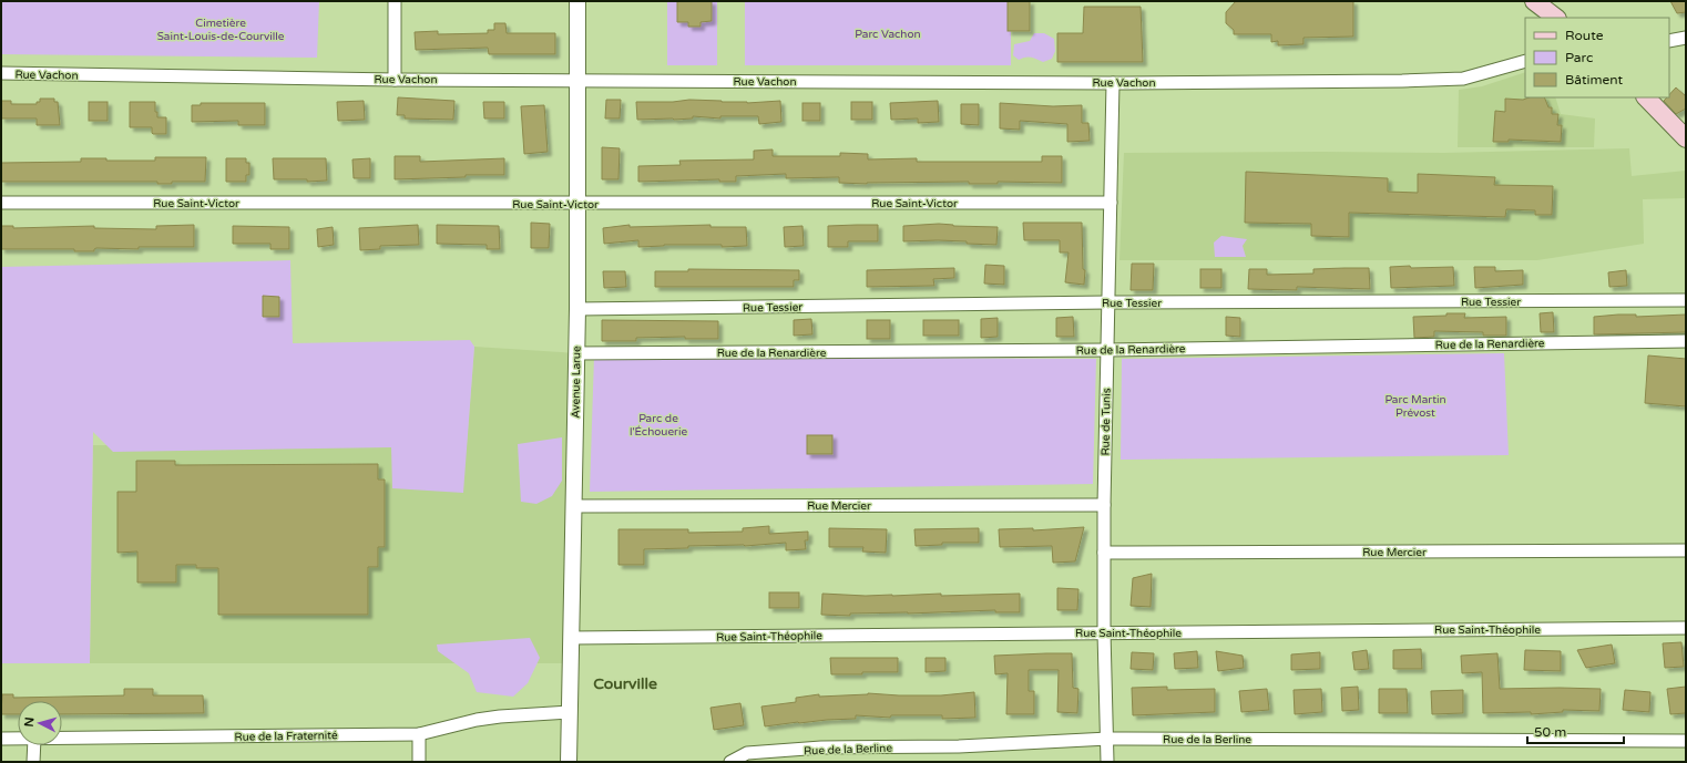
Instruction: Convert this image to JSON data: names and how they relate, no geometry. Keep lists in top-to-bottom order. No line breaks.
{"streets":{"street":["Rue Vachon","Rue Saint-Victor","Rue Tessier","Rue de la Renardière","Avenue Larue","Rue de Tunis","Rue Mercier","Rue Saint-Théophile","Rue de la Fraternité","Rue de la Berline"]},"crossings":[["Rue Vachon","Avenue Larue"],["Rue Vachon","Rue de Tunis"],["Rue Saint-Victor","Avenue Larue"],["Rue Saint-Victor","Rue de Tunis"],["Rue Tessier","Avenue Larue"],["Rue Tessier","Rue de Tunis"],["Rue de la Renardière","Avenue Larue"],["Rue de la Renardière","Rue de Tunis"],["Avenue Larue","Rue Mercier"],["Avenue Larue","Rue Saint-Théophile"],["Avenue Larue","Rue de la Fraternité"],["Rue de Tunis","Rue Mercier"],["Rue de Tunis","Rue Saint-Théophile"],["Rue de Tunis","Rue de la Berline"]],"districts":["Courville"],"parks":["Cimetière Saint-Louis-de-Courville","Parc Vachon","Parc Martin Prévost","Parc de l'Échouerie"],"legend":["Route","Parc","Bâtiment"],"scale_bar":"50 m","north":"left"}
